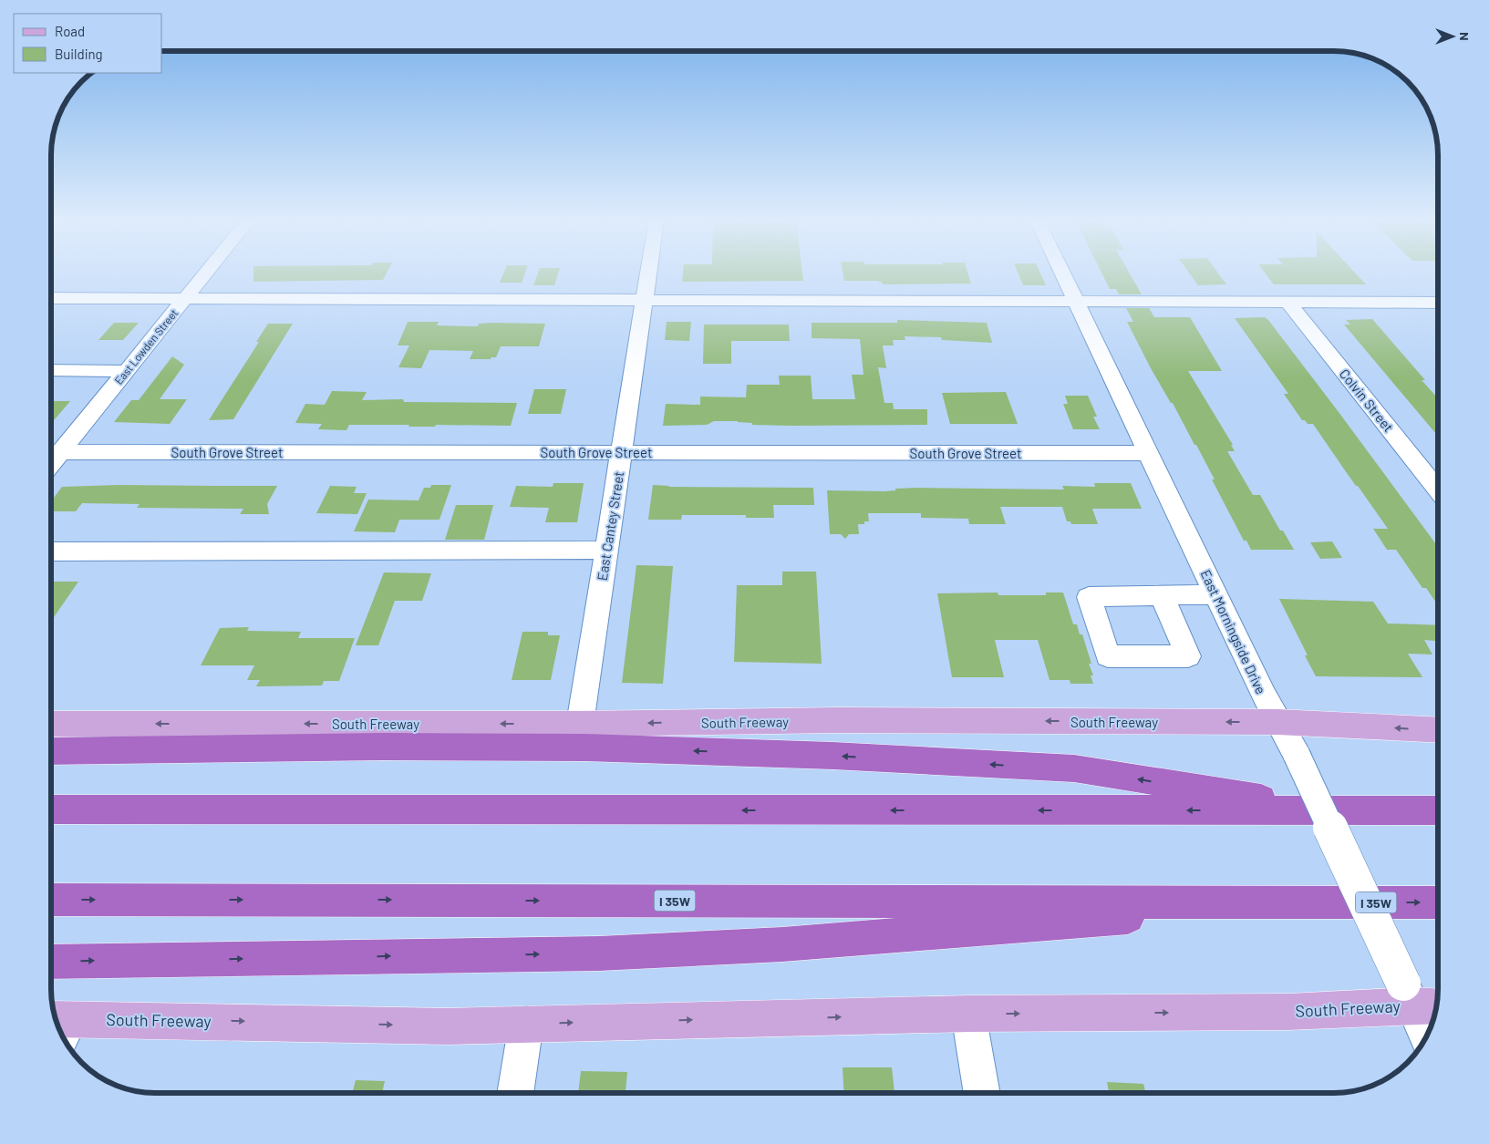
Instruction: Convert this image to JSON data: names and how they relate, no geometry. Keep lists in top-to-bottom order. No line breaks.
{"streets":{"highway":["I 35W"],"main road":["South Freeway"],"street":["East Lowden Street","Colvin Street","South Grove Street","East Cantey Street","East Morningside Drive"]},"crossings":[["East Lowden Street","South Grove Street"],["South Grove Street","East Cantey Street"],["South Grove Street","East Morningside Drive"],["East Cantey Street","South Freeway"],["East Morningside Drive","South Freeway"]],"legend":["Road","Building"],"north":"right"}
